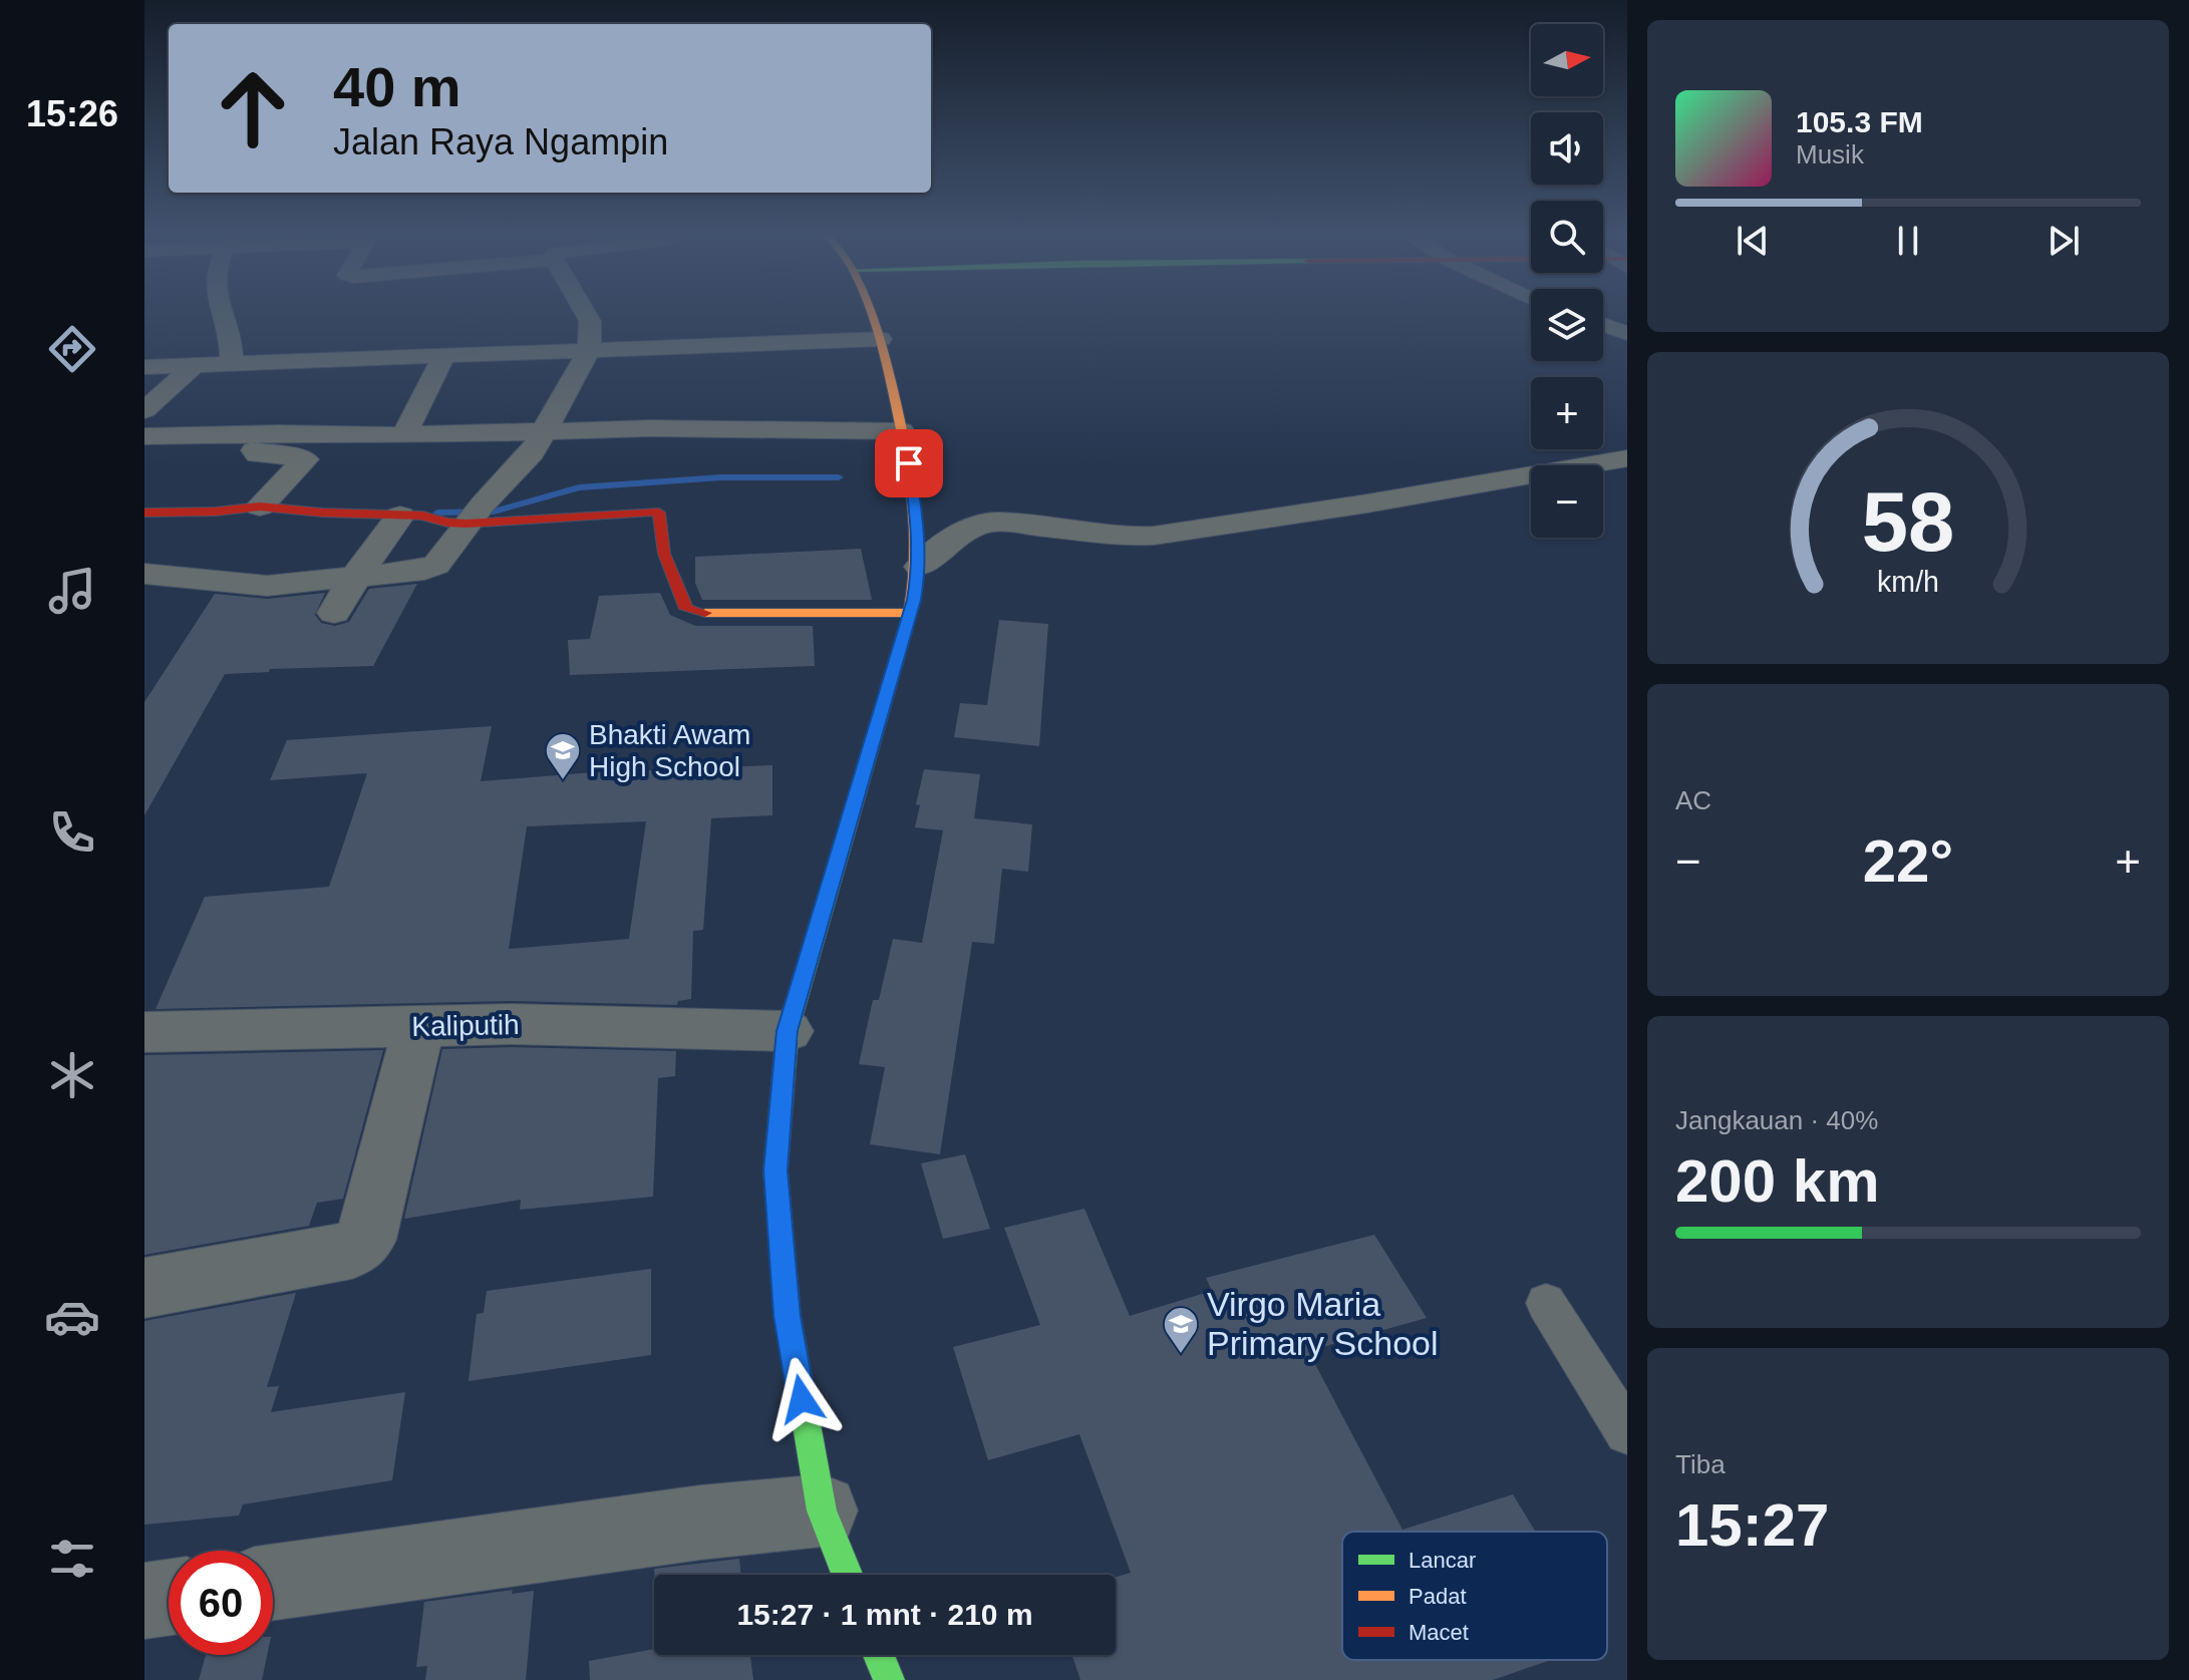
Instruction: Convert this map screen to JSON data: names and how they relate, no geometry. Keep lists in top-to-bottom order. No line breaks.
{"streets":{"street":["Kaliputih"]},"places":{"school or university":["Bhakti Awam High School","Virgo Maria Primary School"]},"legend":["Lancar","Padat","Macet"],"north":"right","page":{"tabs":"15:26","map_buttons":["+","−"],"turn":["40 m","Jalan Raya Ngampin"],"song":["105.3 FM","Musik"],"tile":["AC",["Jangkauan · 40%","200 km"],["Tiba","15:27"]],"heat":["−","22°","+"],"limit":"60","trip":"15:27 · 1 mnt · 210 m","gauge":["58","km/h"]}}
